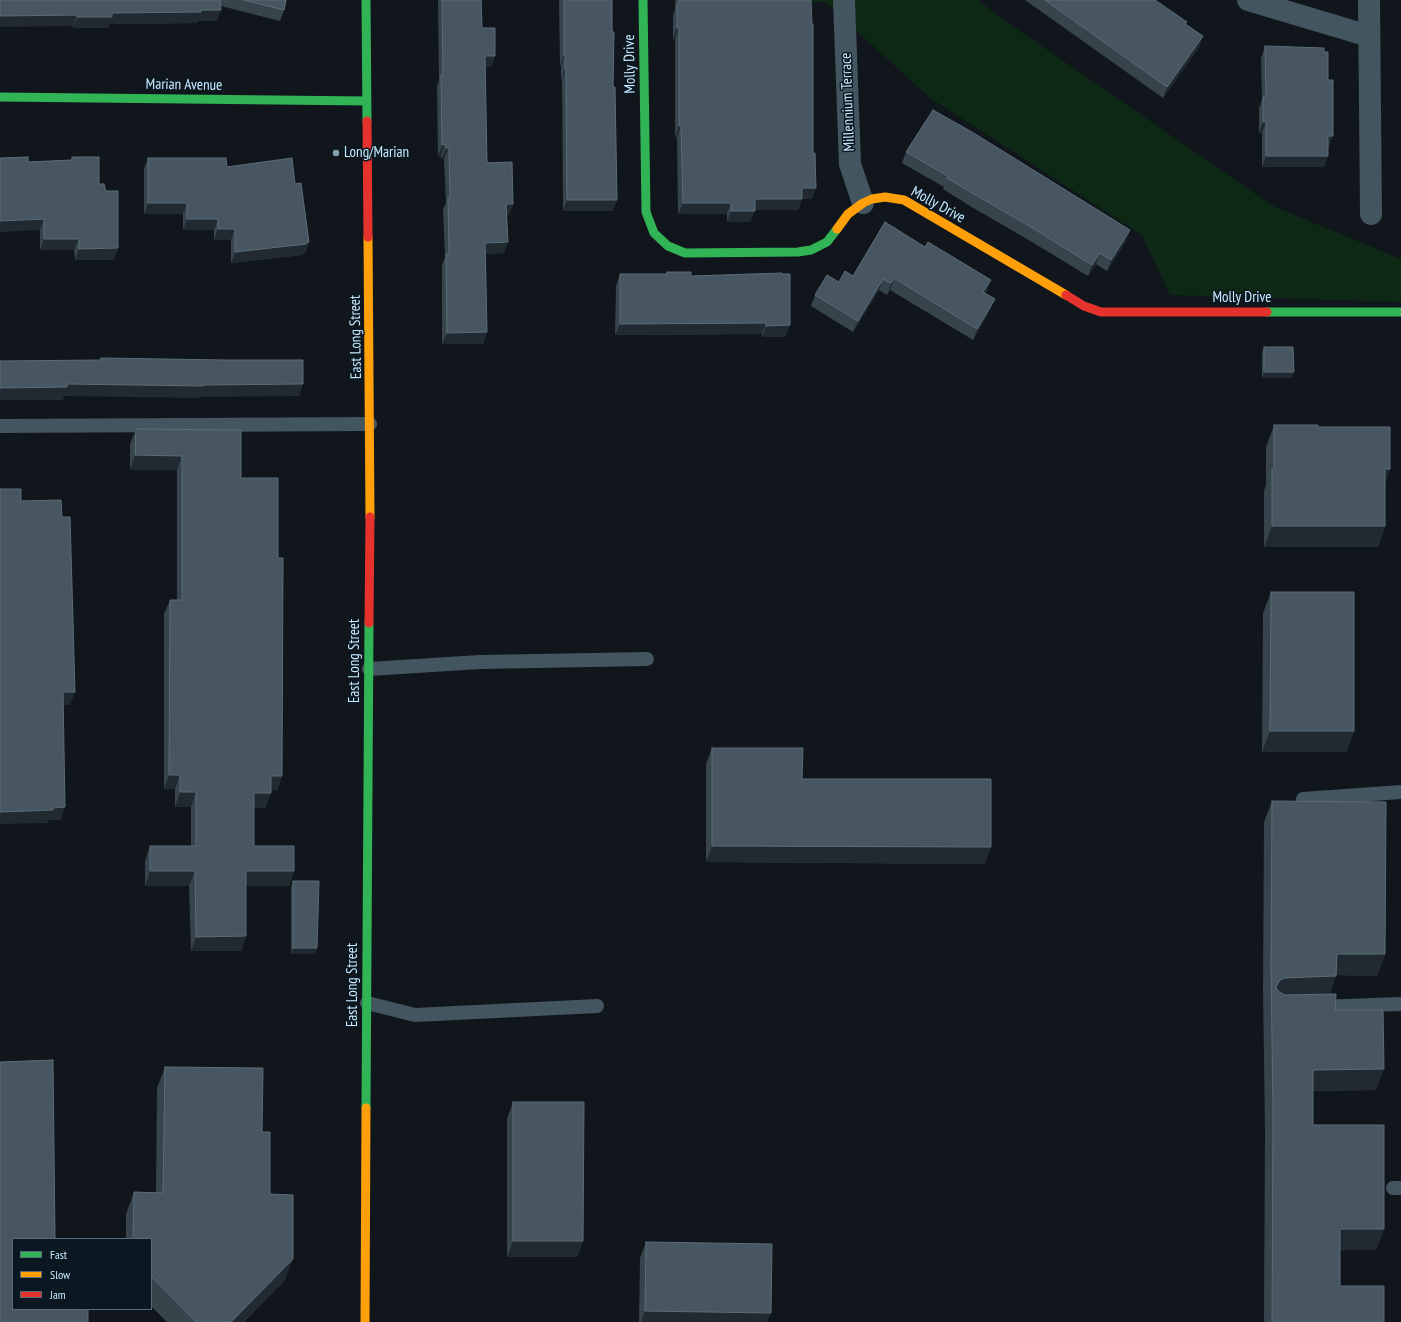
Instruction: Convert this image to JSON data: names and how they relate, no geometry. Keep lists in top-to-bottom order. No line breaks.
{"streets":{"street":["Molly Drive","Marian Avenue","Millennium Terrace","East Long Street"]},"crossings":[["Molly Drive","Millennium Terrace"],["Marian Avenue","East Long Street"]],"places":["Long/Marian"],"legend":["Fast","Slow","Jam"]}
